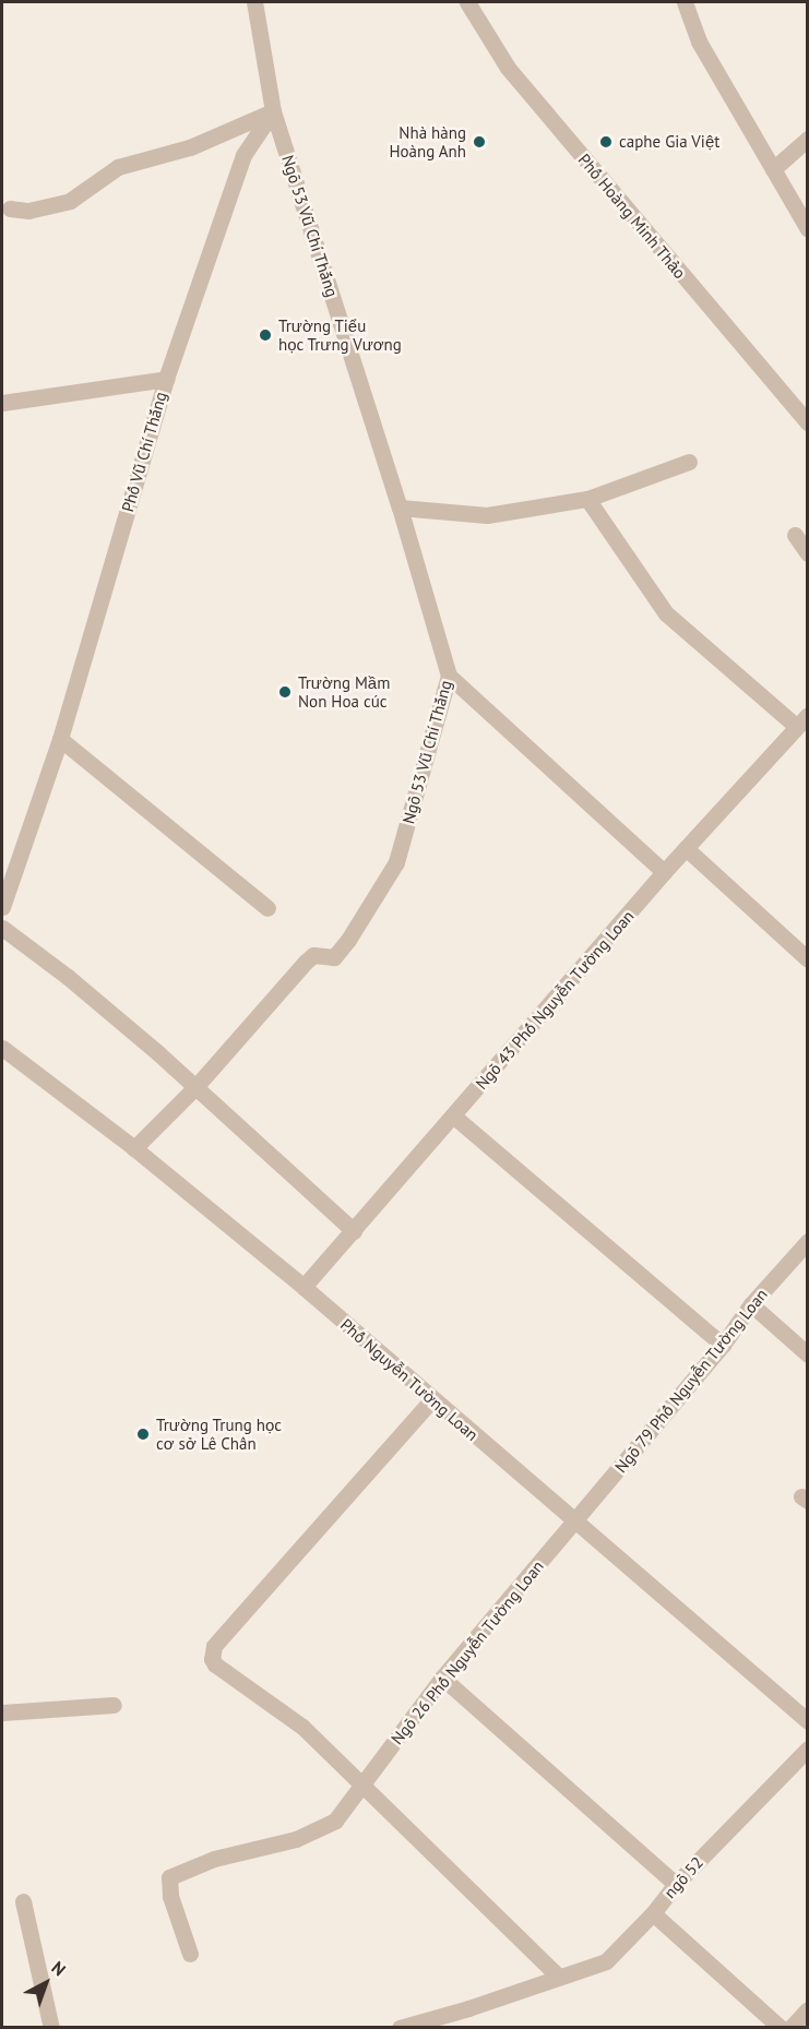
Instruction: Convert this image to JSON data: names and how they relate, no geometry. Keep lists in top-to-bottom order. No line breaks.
{"streets":{"street":["Phố Hoàng Minh Thảo","Ngõ 53 Vũ Chí Thắng","Phố Vũ Chí Thắng","Ngõ 43 Phố Nguyễn Tường Loan","Phố Nguyễn Tường Loan","Ngõ 79 Phố Nguyễn Tường Loan","Ngõ 26 Phố Nguyễn Tường Loan","ngõ 52"]},"crossings":[["Ngõ 53 Vũ Chí Thắng","Phố Vũ Chí Thắng"],["Ngõ 53 Vũ Chí Thắng","Phố Nguyễn Tường Loan"],["Ngõ 43 Phố Nguyễn Tường Loan","Phố Nguyễn Tường Loan"],["Phố Nguyễn Tường Loan","Ngõ 79 Phố Nguyễn Tường Loan"],["Phố Nguyễn Tường Loan","Ngõ 26 Phố Nguyễn Tường Loan"],["Ngõ 79 Phố Nguyễn Tường Loan","Ngõ 26 Phố Nguyễn Tường Loan"]],"places":["Nhà hàng Hoàng Anh","caphe Gia Việt","Trường Tiểu học Trưng Vương","Trường Mầm Non Hoa cúc","Trường Trung học cơ sở Lê Chân"],"north":"top right"}
